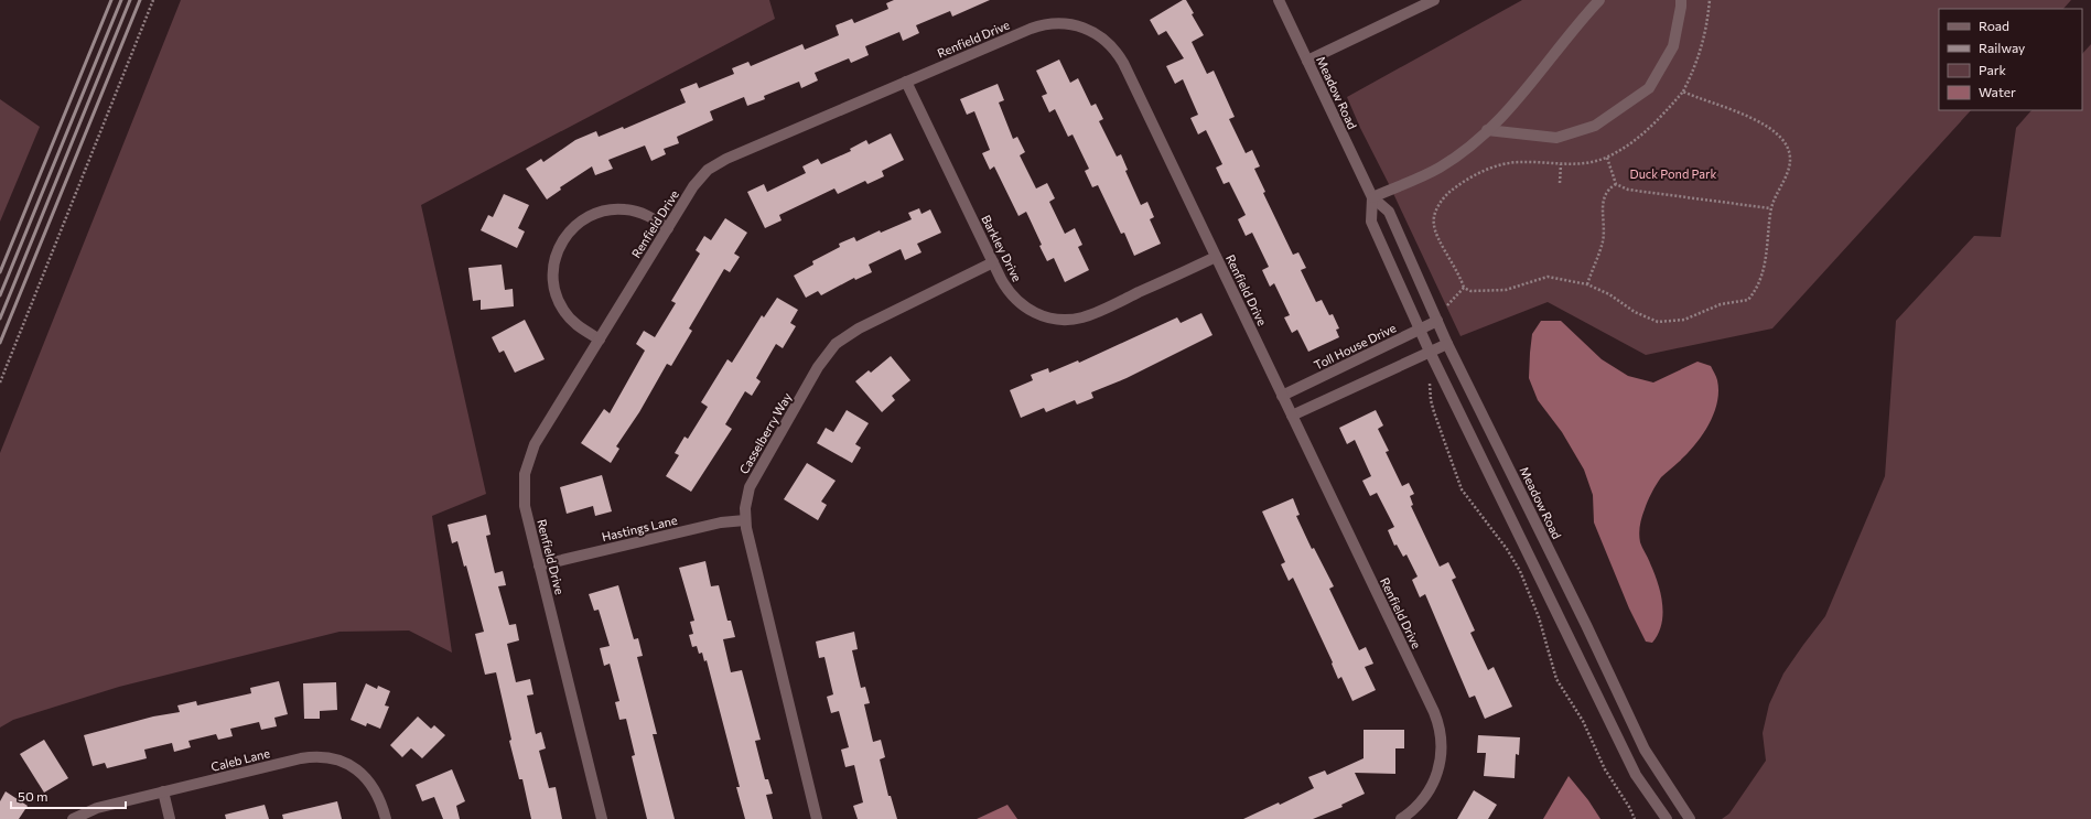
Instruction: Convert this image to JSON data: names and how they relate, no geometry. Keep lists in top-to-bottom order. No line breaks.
{"streets":{"street":["Renfield Drive","Meadow Road","Barkley Drive","Toll House Drive","Casselberry Way","Hastings Lane","Caleb Lane"]},"crossings":[["Renfield Drive","Barkley Drive"],["Renfield Drive","Toll House Drive"],["Renfield Drive","Hastings Lane"],["Meadow Road","Toll House Drive"],["Barkley Drive","Casselberry Way"],["Casselberry Way","Hastings Lane"]],"parks":["Duck Pond Park"],"legend":["Road","Railway","Park","Water"],"scale_bar":"50 m"}
